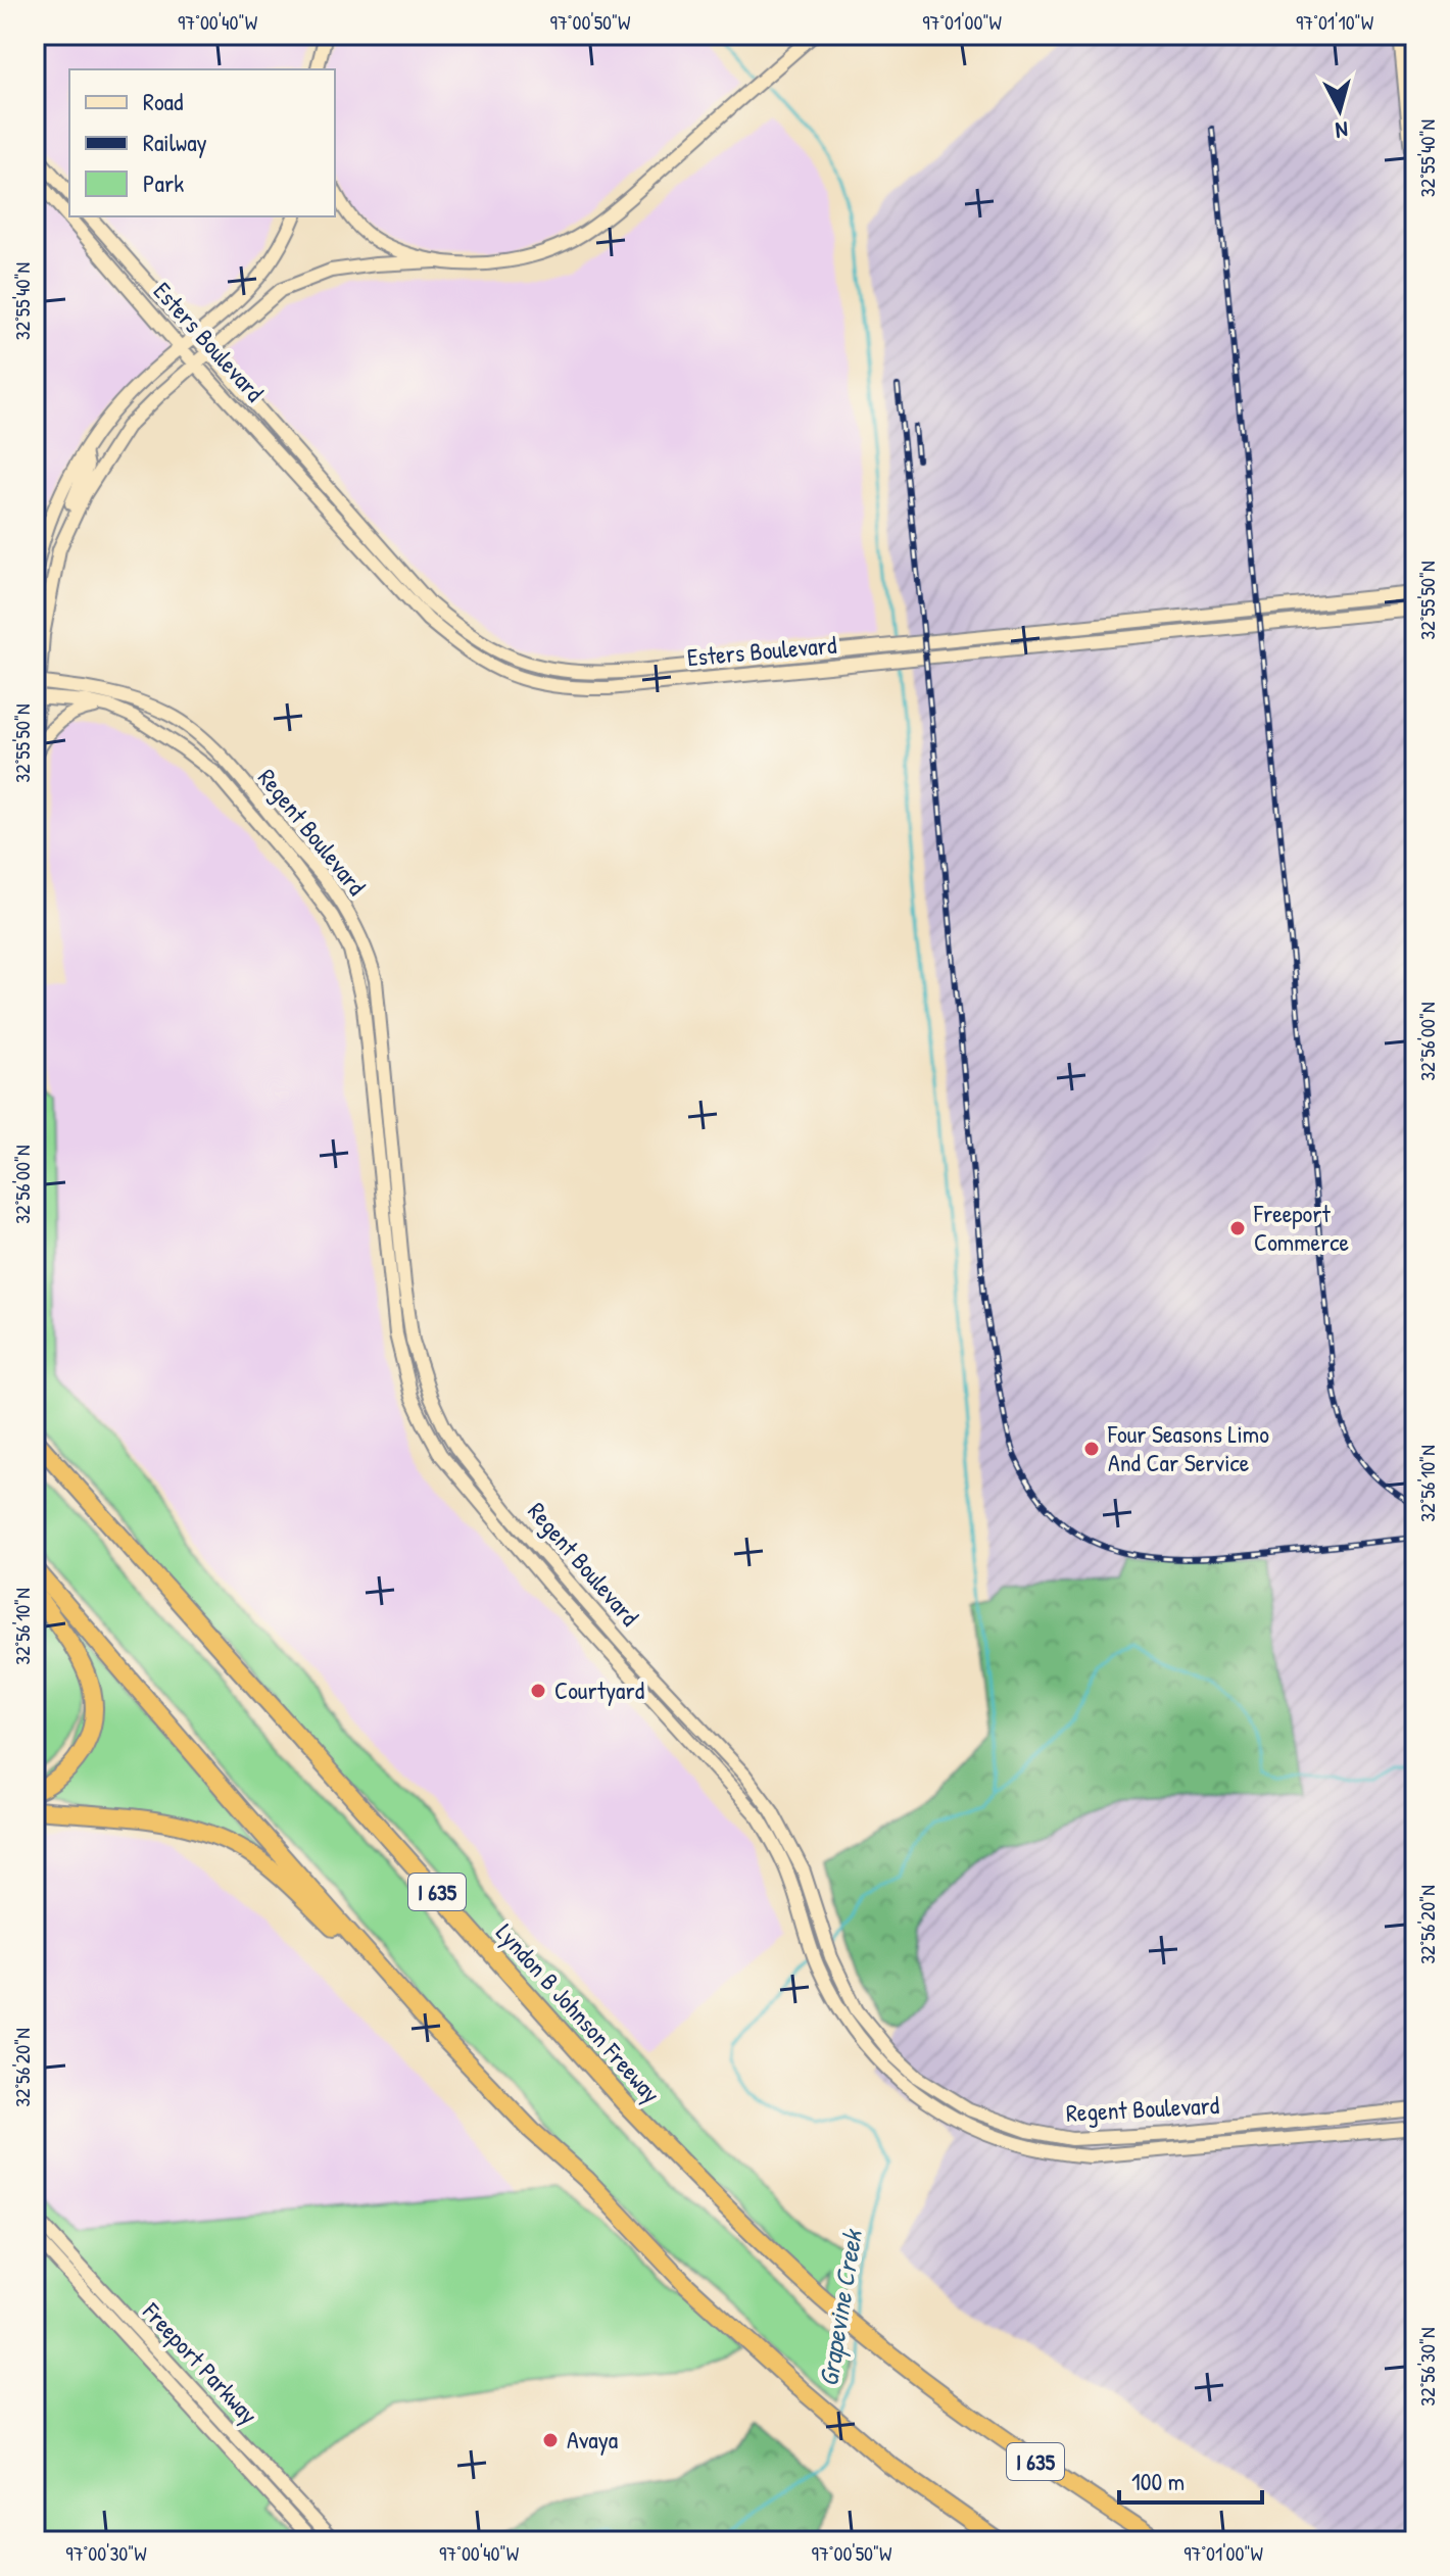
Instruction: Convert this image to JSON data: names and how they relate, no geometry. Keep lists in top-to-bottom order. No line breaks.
{"streets":{"highway":["I 635","Lyndon B Johnson Freeway"],"main road":["Esters Boulevard","Regent Boulevard","Freeport Parkway"]},"water":["Grapevine Creek"],"places":["Freeport Commerce","Four Seasons Limo And Car Service","Courtyard","Avaya"],"legend":["Road","Railway","Park"],"scale_bar":"100 m","north":"bottom","coordinates":["97°00'40\"W","97°00'50\"W","97°01'00\"W","97°01'10\"W","32°55'40\"N","32°55'50\"N","32°56'00\"N","32°56'10\"N","32°56'20\"N","32°56'30\"N","97°00'30\"W"]}
